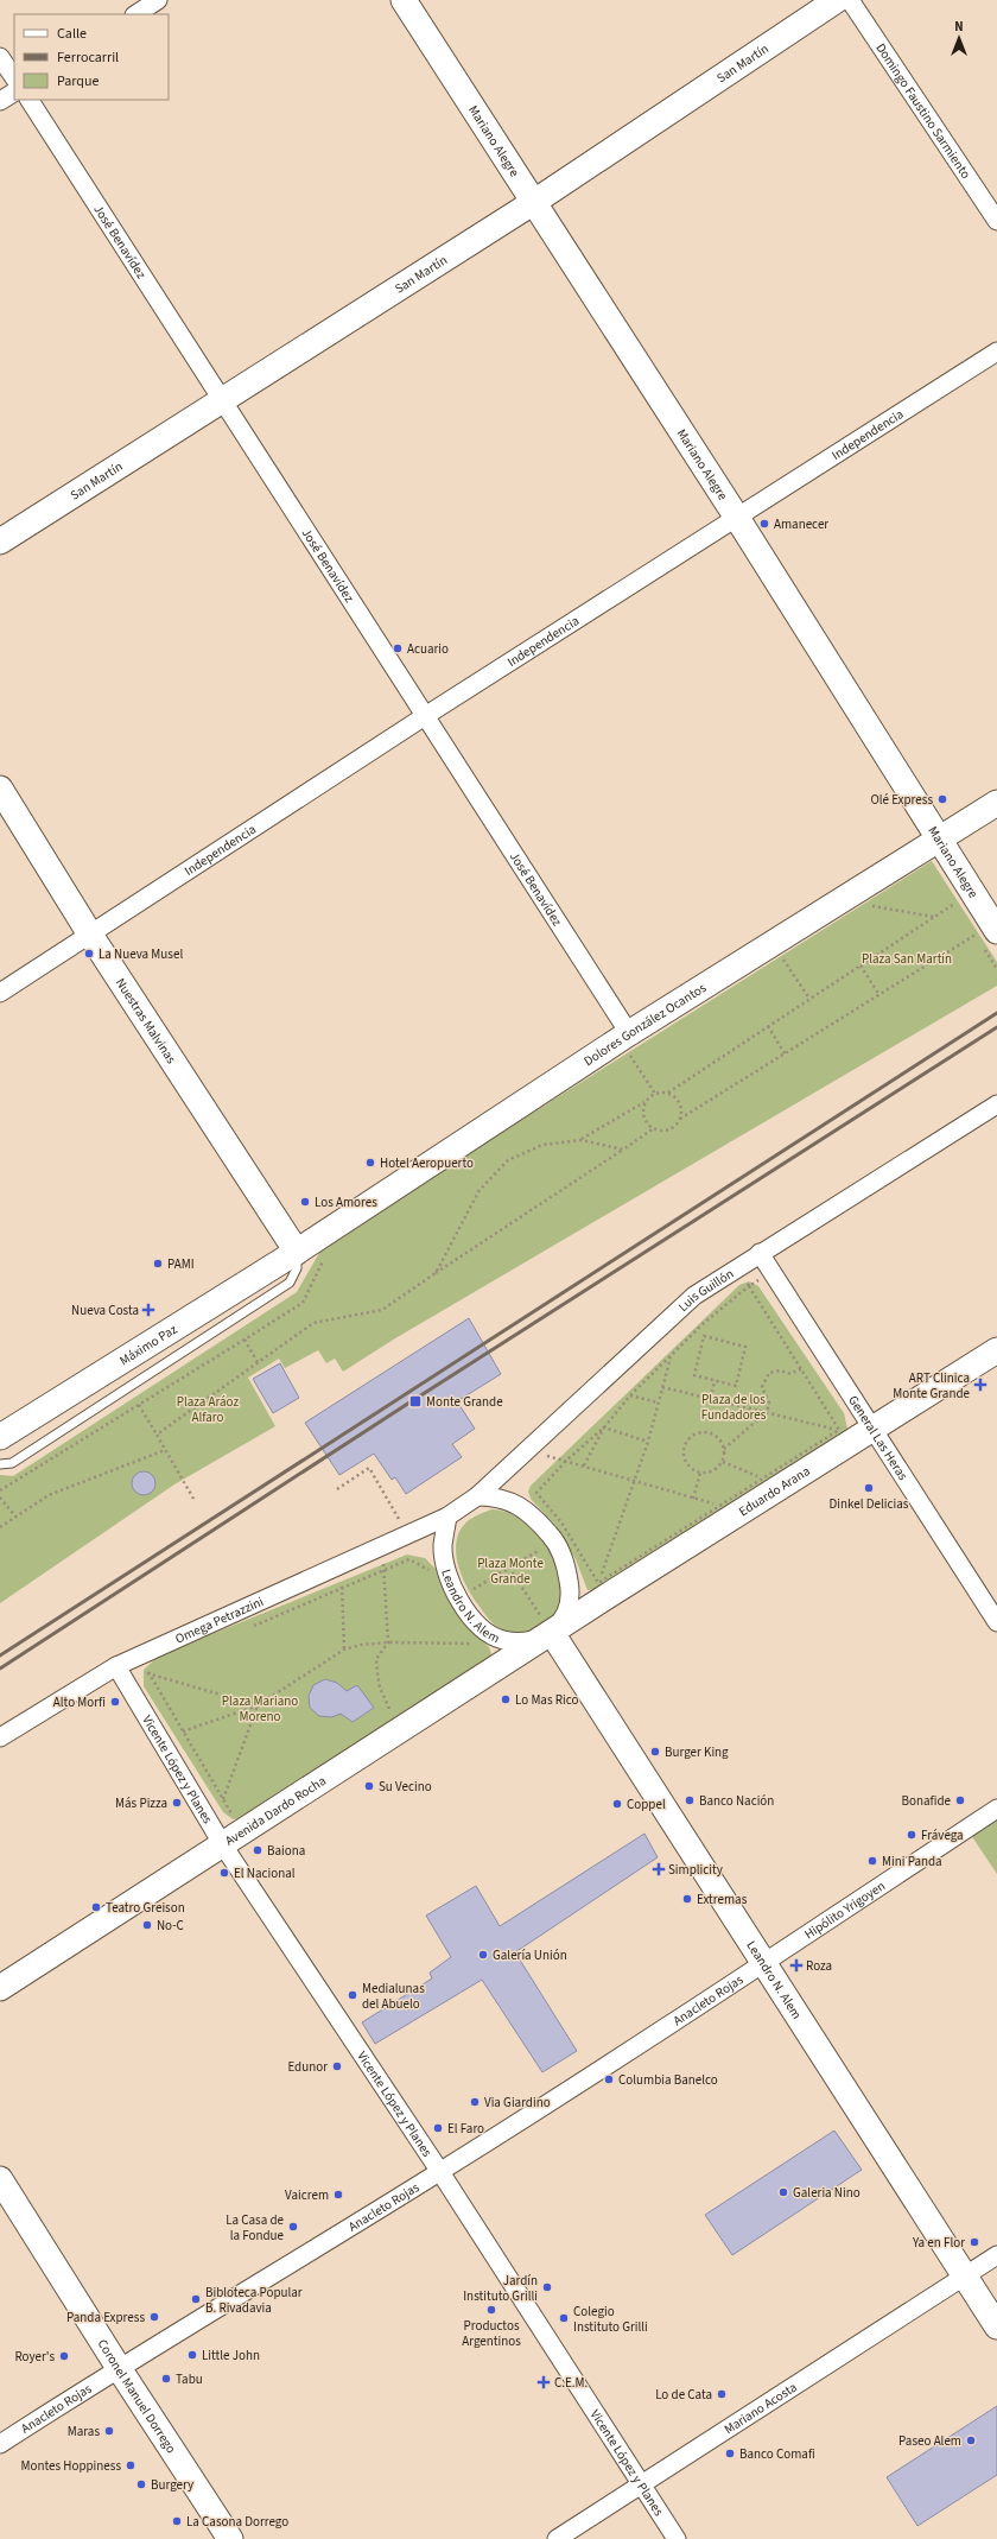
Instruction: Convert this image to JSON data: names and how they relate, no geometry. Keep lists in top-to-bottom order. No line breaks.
{"streets":{"street":["San Martín","Domingo Faustino Sarmiento","Mariano Alegre","José Benavídez","Independencia","Nuestras Malvinas","Dolores González Ocantos","Luis Guillón","Máximo Paz","General Las Heras","Eduardo Arana","Leandro N. Alem","Omega Petrazzini","Vicente López y Planes","Avenida Dardo Rocha","Hipólito Yrigoyen","Anacleto Rojas","Coronel Manuel Dorrego","Mariano Acosta"]},"crossings":[["San Martín","Mariano Alegre"],["San Martín","José Benavídez"],["Mariano Alegre","Independencia"],["Mariano Alegre","Dolores González Ocantos"],["José Benavídez","Independencia"],["José Benavídez","Dolores González Ocantos"],["Independencia","Nuestras Malvinas"],["Nuestras Malvinas","Dolores González Ocantos"],["Nuestras Malvinas","Máximo Paz"],["Dolores González Ocantos","Máximo Paz"],["Luis Guillón","General Las Heras"],["Luis Guillón","Leandro N. Alem"],["Luis Guillón","Omega Petrazzini"],["General Las Heras","Eduardo Arana"],["Eduardo Arana","Leandro N. Alem"],["Eduardo Arana","Avenida Dardo Rocha"],["Leandro N. Alem","Omega Petrazzini"],["Leandro N. Alem","Avenida Dardo Rocha"],["Leandro N. Alem","Hipólito Yrigoyen"],["Leandro N. Alem","Anacleto Rojas"],["Leandro N. Alem","Mariano Acosta"],["Omega Petrazzini","Vicente López y Planes"],["Vicente López y Planes","Avenida Dardo Rocha"],["Vicente López y Planes","Anacleto Rojas"],["Vicente López y Planes","Mariano Acosta"],["Hipólito Yrigoyen","Anacleto Rojas"],["Anacleto Rojas","Coronel Manuel Dorrego"]],"parks":["Plaza San Martín","Plaza de los Fundadores","Plaza Aráoz Alfaro","Plaza Monte Grande","Plaza Mariano Moreno"],"places":{"other":["Amanecer","Acuario","Olé Express","La Nueva Musel","Hotel Aeropuerto","Los Amores","PAMI","Dinkel Delicias","Lo Mas Rico","Alto Morfi","Burger King","Su Vecino","Banco Nación","Bonafide","Más Pizza","Coppel","Frávega","Baiona","Mini Panda","El Nacional","Extremas","Teatro Greison","No-C","Galería Unión","Medialunas del Abuelo","Edunor","Columbia Banelco","Via Giardino","El Faro","Galeria Nino","Vaicrem","La Casa de la Fondue","Ya en Flor","Jardín Instituto Grilli","Bibloteca Popular B. Rivadavia","Productos Argentinos","Panda Express","Colegio Instituto Grilli","Little John","Royer's","Tabu","Lo de Cata","Maras","Paseo Alem","Banco Comafi","Montes Hoppiness","Burgery","La Casona Dorrego"],"health":["Nueva Costa","ART Clinica Monte Grande","Simplicity","Roza","C.E.M."],"transit":["Monte Grande"]},"legend":["Calle","Ferrocarril","Parque"],"north":"top"}
